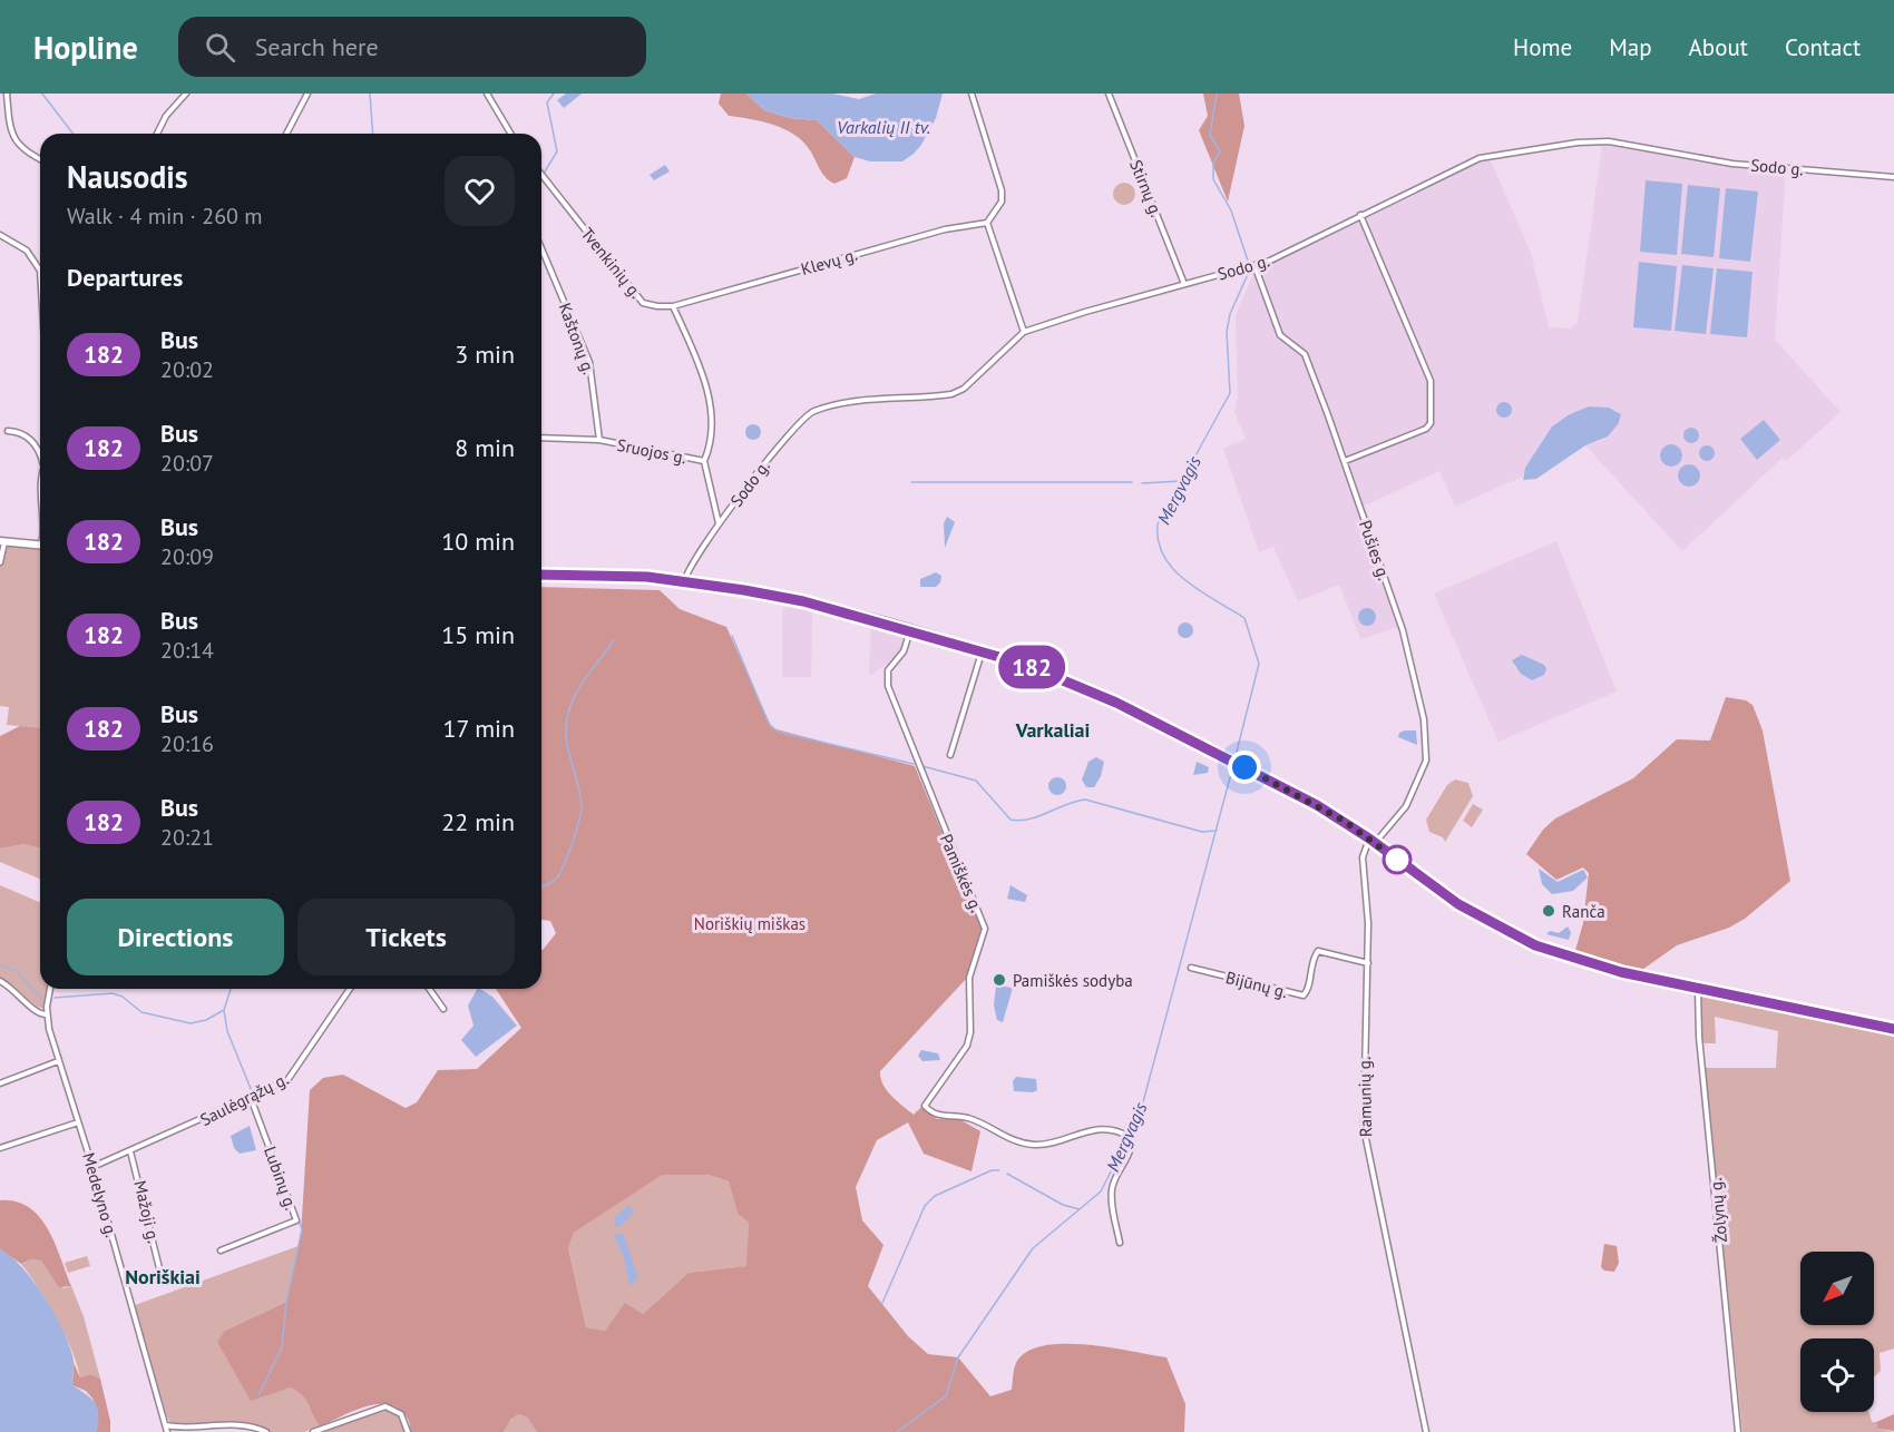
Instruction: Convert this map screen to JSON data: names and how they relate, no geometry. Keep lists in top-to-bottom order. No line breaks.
{"streets":{"street":["Sodo g.","Stirnų g.","Klevų g.","Tvenkinių g.","Kaštonų g.","Sruojos g.","Pušies g.","Pamiškės g.","Bijūnų g.","Ramunių g.","Saulėgrąžų g.","Lubinų g.","Medelyno g.","Žolynų g.","Mažoji g."]},"crossings":[["Sodo g.","Stirnų g."],["Sodo g.","Sruojos g."],["Sodo g.","Pušies g."],["Klevų g.","Tvenkinių g."],["Kaštonų g.","Sruojos g."],["Pušies g.","Ramunių g."],["Bijūnų g.","Ramunių g."],["Saulėgrąžų g.","Lubinų g."],["Saulėgrąžų g.","Medelyno g."],["Saulėgrąžų g.","Mažoji g."]],"districts":["Varkaliai","Noriškiai"],"water":["Varkalių II tv.","Mergvagis"],"parks":["Noriškių miškas"],"places":["Ranča","Pamiškės sodyba"],"lines":["bus line 182"],"north":"bottom left","page":{"header":"Hopline","search":"Search here","nav":["Home","Map","About","Contact"],"on_map":"182","heading":[["Nausodis","Walk · 4 min · 260 m"],"Departures"],"list":[{"mark":"182","name":"Bus","note":"20:02","value":"3 min"},{"mark":"182","name":"Bus","note":"20:07","value":"8 min"},{"mark":"182","name":"Bus","note":"20:09","value":"10 min"},{"mark":"182","name":"Bus","note":"20:14","value":"15 min"},{"mark":"182","name":"Bus","note":"20:16","value":"17 min"},{"mark":"182","name":"Bus","note":"20:21","value":"22 min"}],"buttons":["Directions","Tickets"]}}
